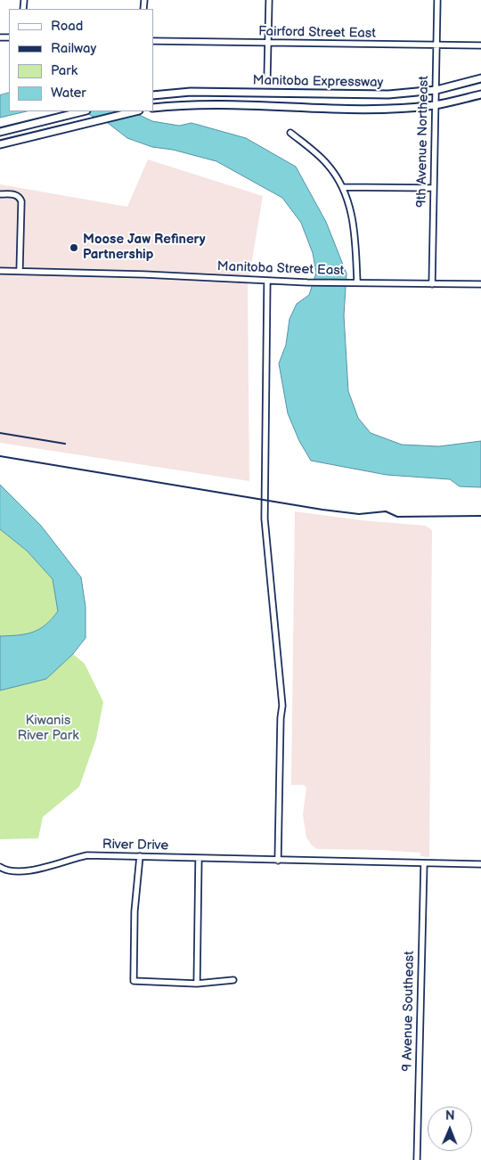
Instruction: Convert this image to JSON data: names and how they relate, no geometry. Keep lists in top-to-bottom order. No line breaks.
{"streets":{"main road":["Manitoba Expressway"],"street":["Fairford Street East","9th Avenue Northeast","Manitoba Street East","River Drive","9 Avenue Southeast"]},"crossings":[["Fairford Street East","9th Avenue Northeast"],["Manitoba Expressway","9th Avenue Northeast"],["9th Avenue Northeast","Manitoba Street East"],["River Drive","9 Avenue Southeast"]],"parks":["Kiwanis River Park"],"places":["Moose Jaw Refinery Partnership"],"legend":["Road","Railway","Park","Water"],"north":"top"}
